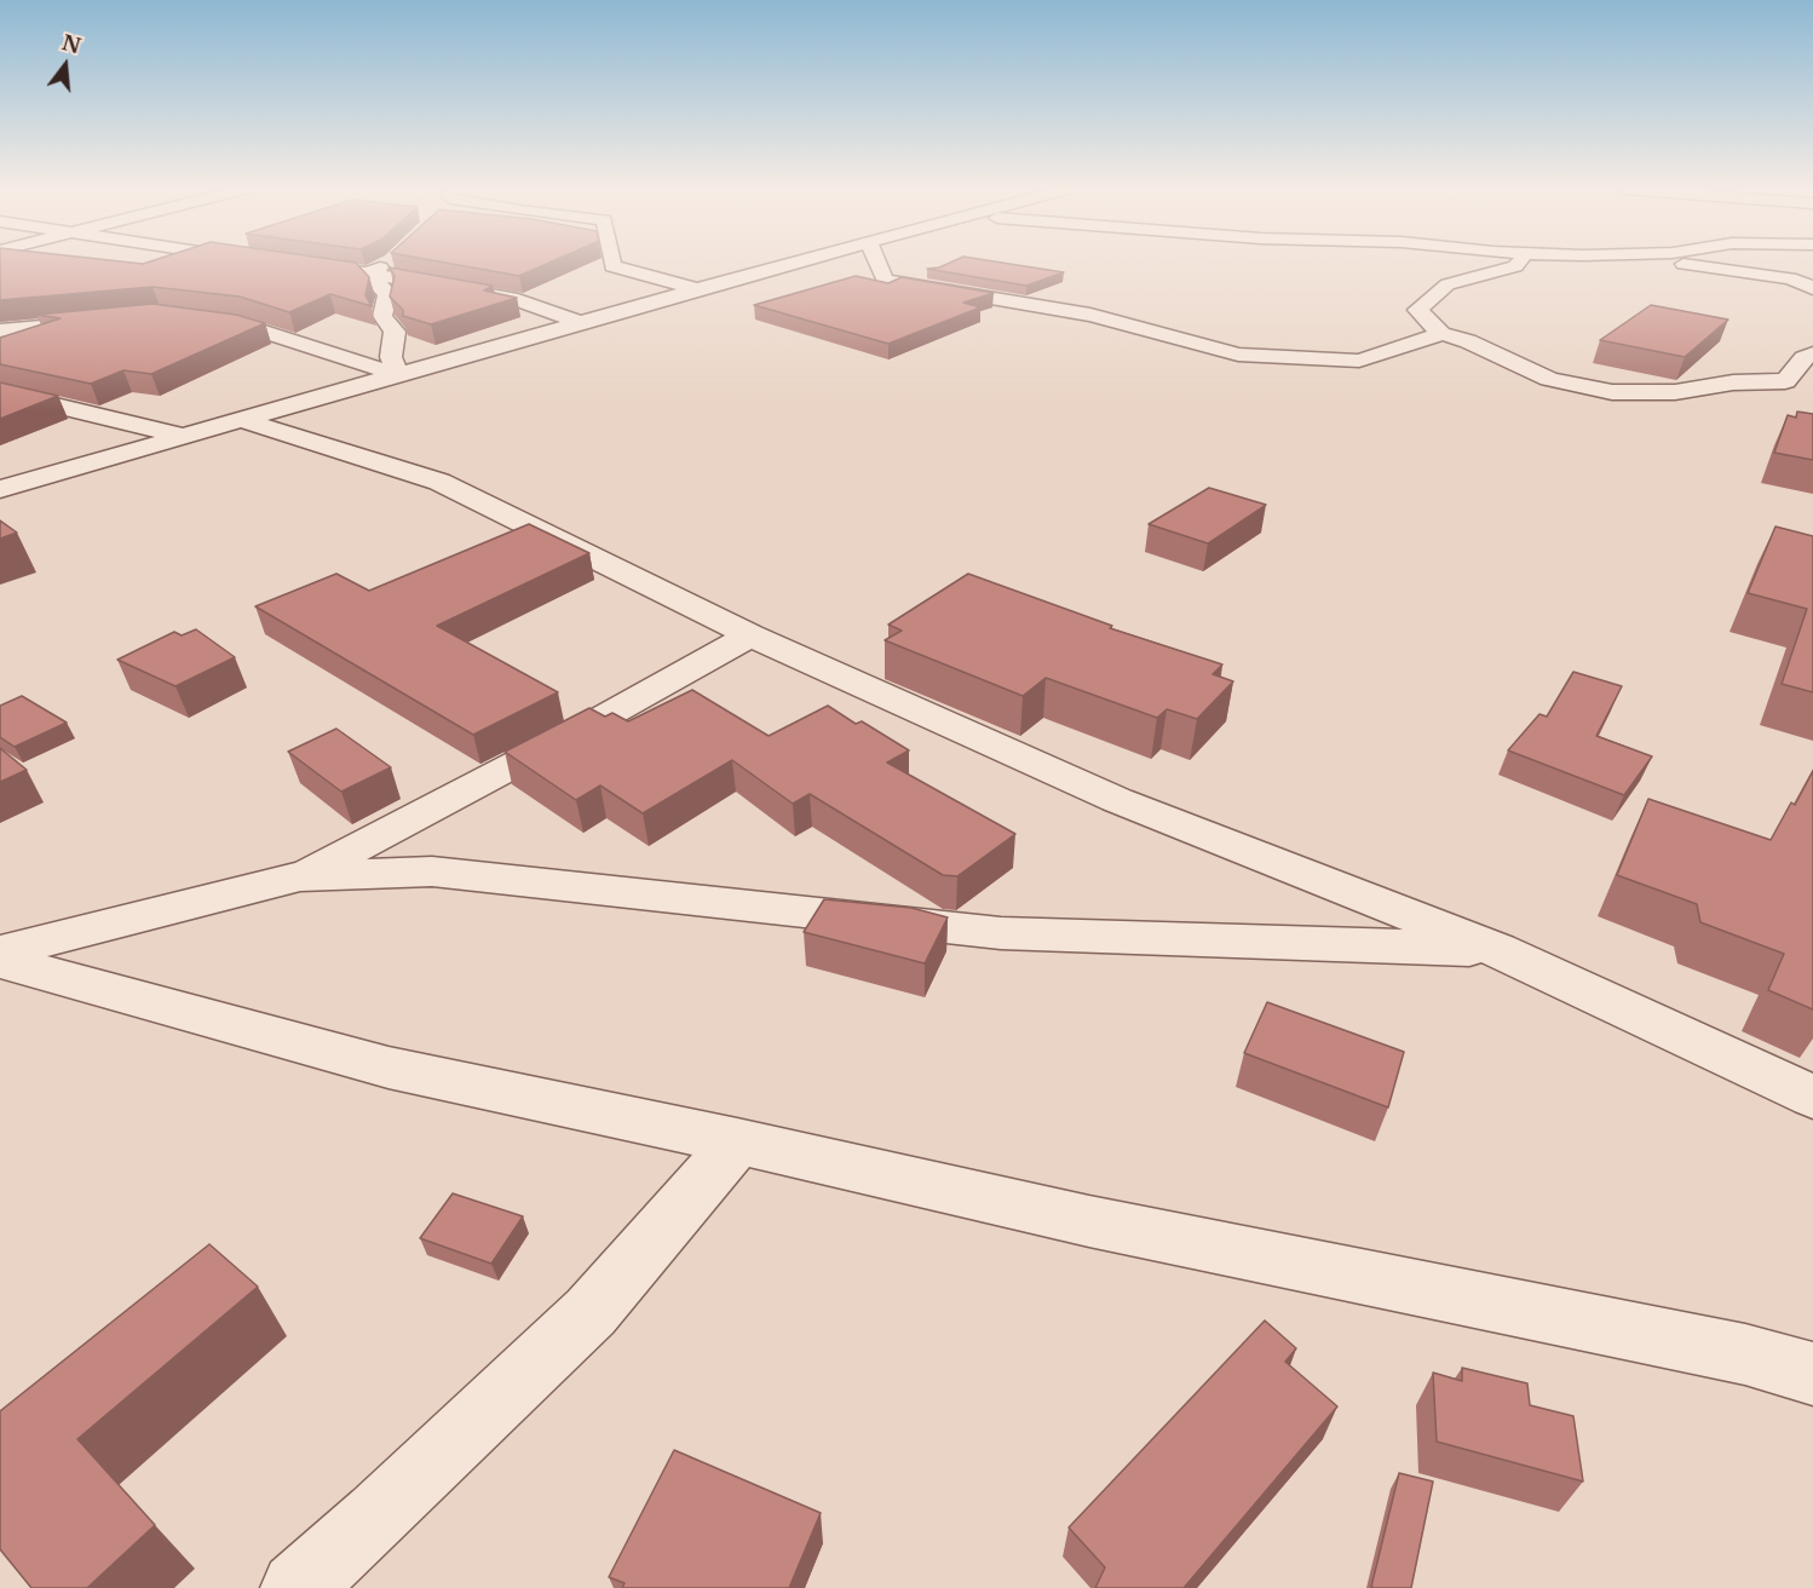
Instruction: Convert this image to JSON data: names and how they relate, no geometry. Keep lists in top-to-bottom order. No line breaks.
{"north":"top"}
